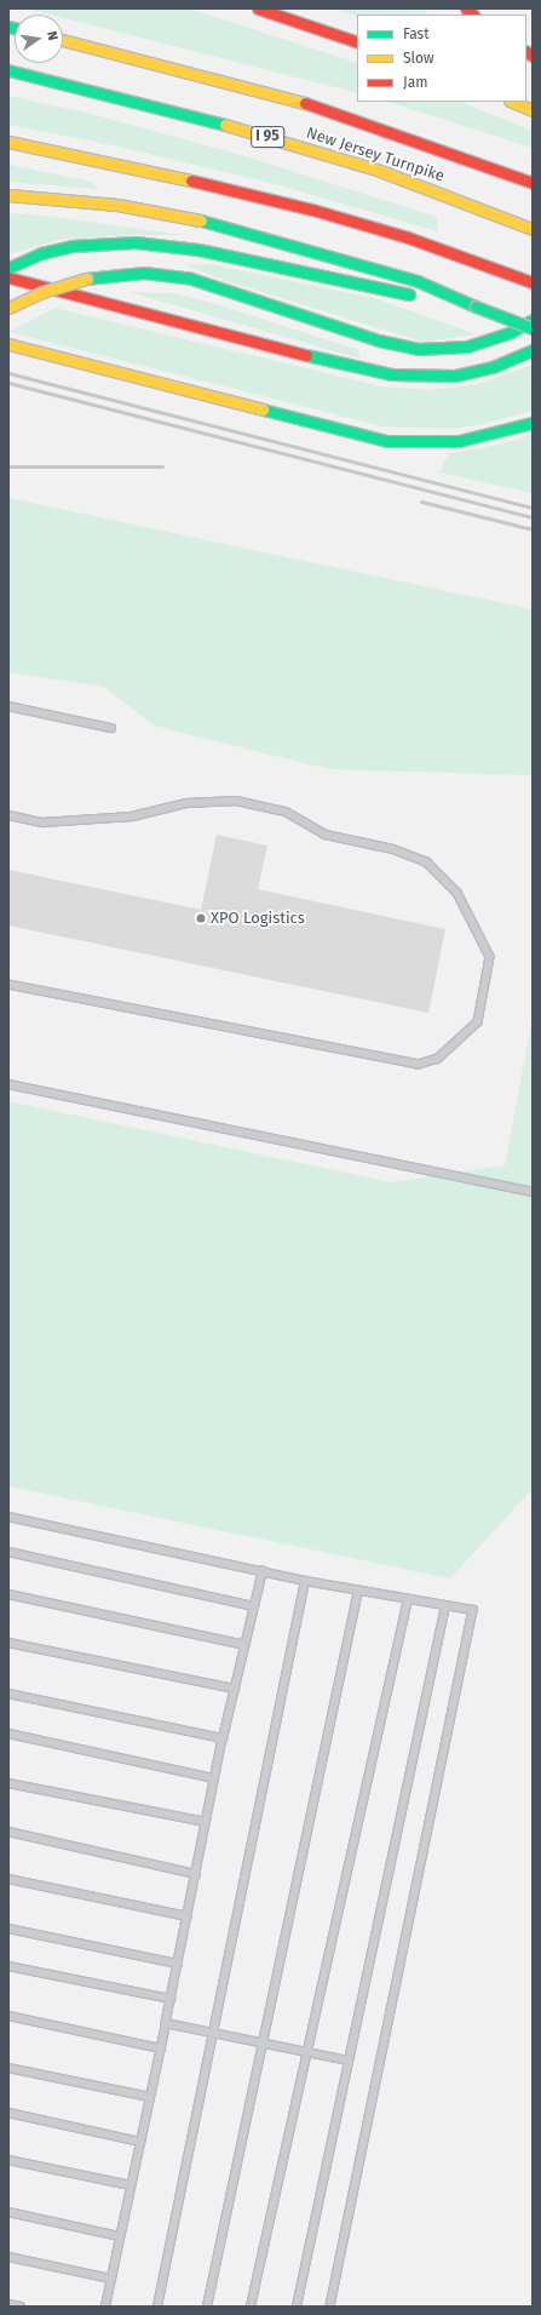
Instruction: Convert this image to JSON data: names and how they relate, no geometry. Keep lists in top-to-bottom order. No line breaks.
{"streets":{"highway":["I 95","New Jersey Turnpike"]},"places":["XPO Logistics"],"legend":["Fast","Slow","Jam"],"north":"right"}
